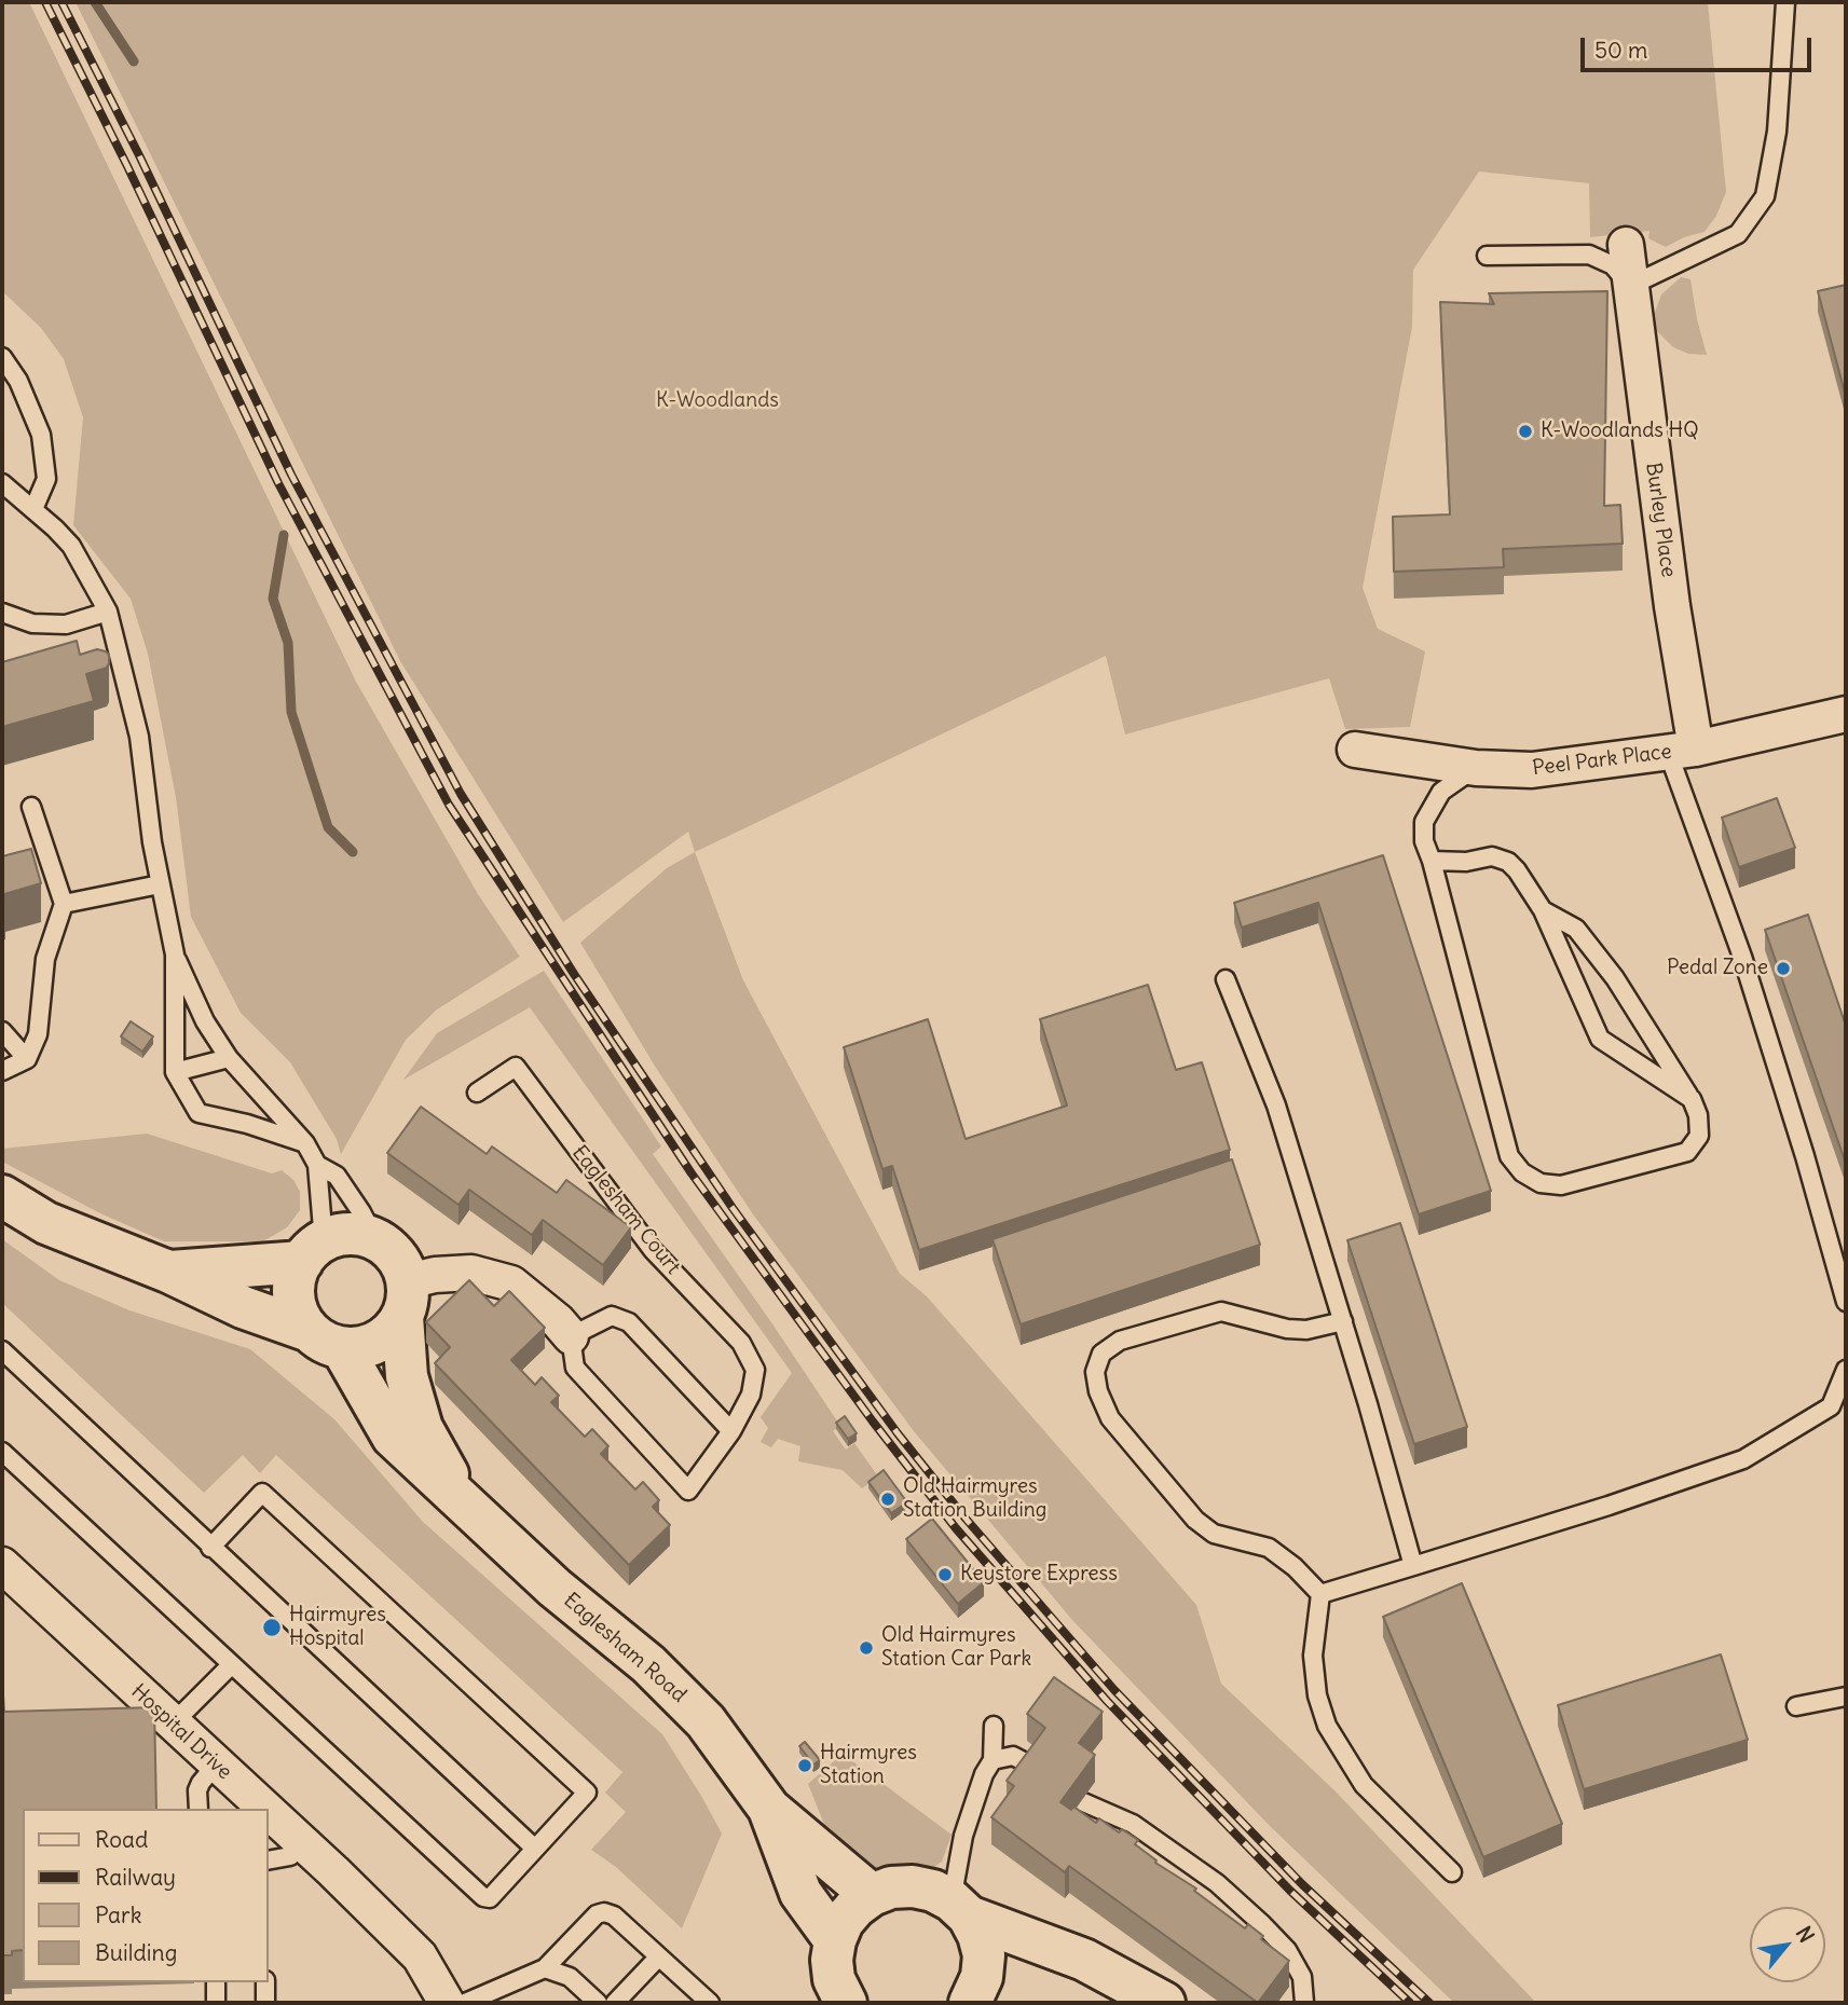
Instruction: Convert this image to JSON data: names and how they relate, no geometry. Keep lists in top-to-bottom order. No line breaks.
{"streets":{"main road":["Eaglesham Road"],"street":["Burley Place","Peel Park Place","Hospital Drive"],"lane":["Eaglesham Court"]},"crossings":[["Burley Place","Peel Park Place"]],"parks":["K-Woodlands"],"places":["K-Woodlands HQ","Pedal Zone","Old Hairmyres Station Building","Keystore Express","Hairmyres Hospital","Old Hairmyres Station Car Park","Hairmyres Station"],"legend":["Road","Railway","Park","Building"],"scale_bar":"50 m","north":"top right"}
